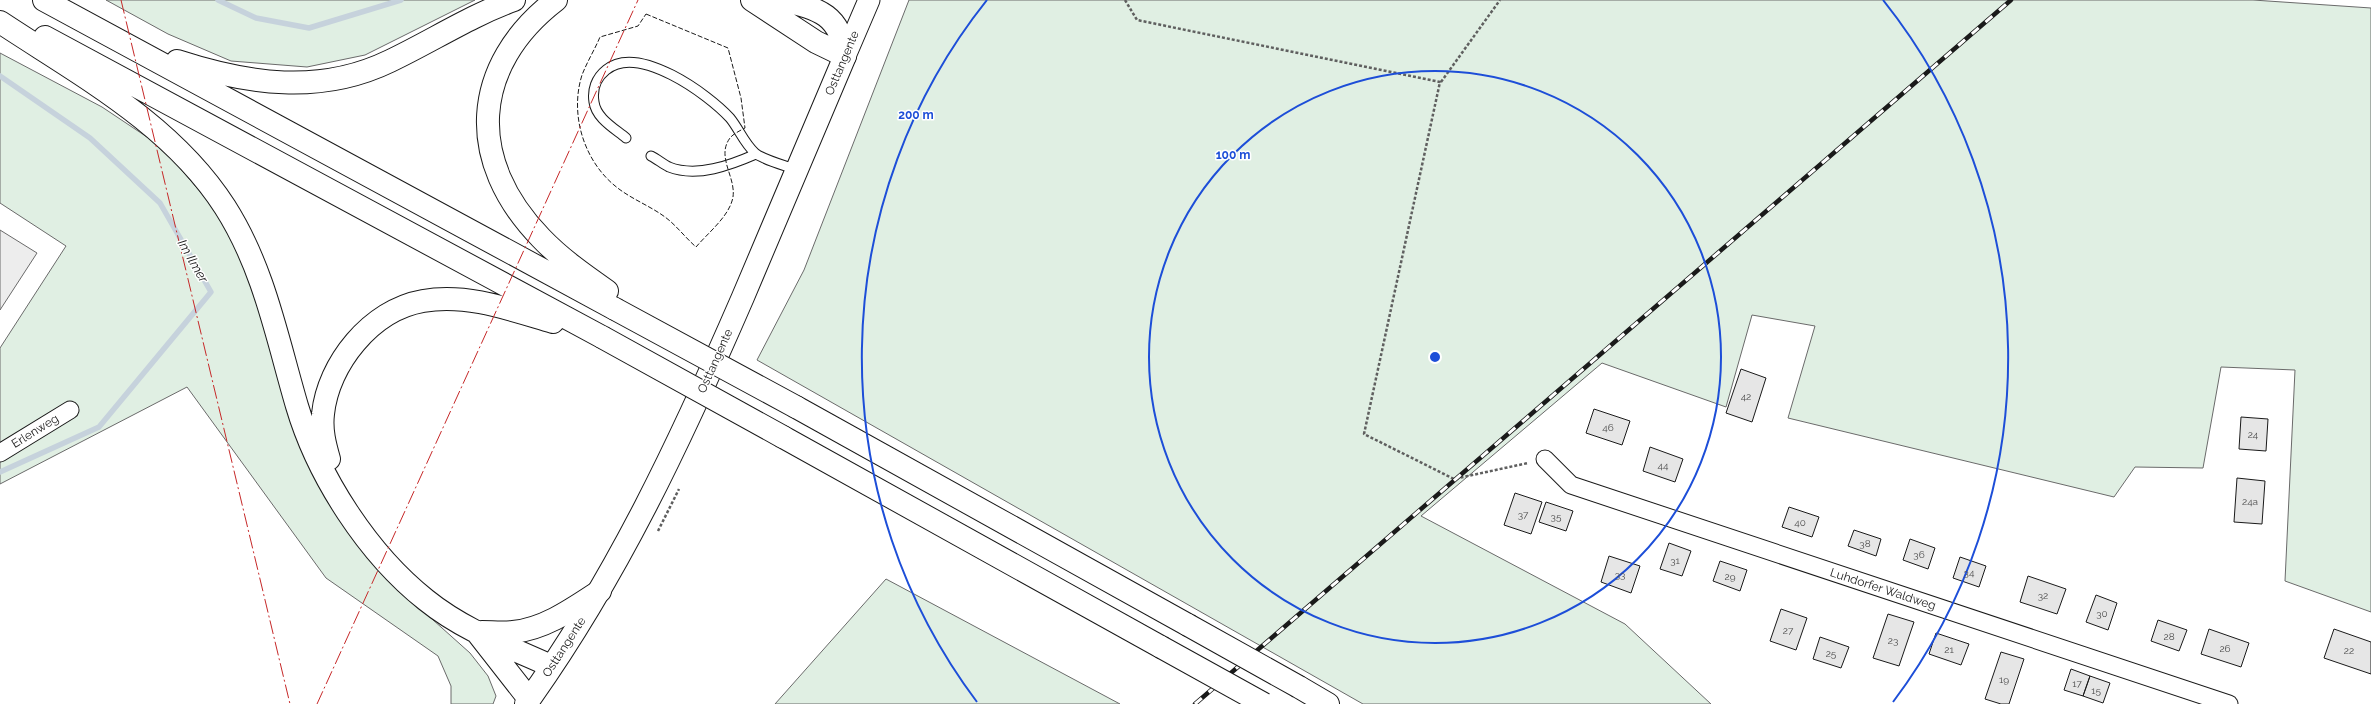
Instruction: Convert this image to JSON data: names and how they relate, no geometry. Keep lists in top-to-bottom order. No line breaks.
{"streets":{"main road":["Osttangente"],"street":["Erlenweg","Luhdorfer Waldweg"]},"water":["Im Ilmer"],"house_numbers":["42","46","24","44","24a","37","35","40","38","36","31","34","33","29","32","30","27","28","23","26","21","22","25","19","17","15"],"rings":["200 m","100 m"]}
